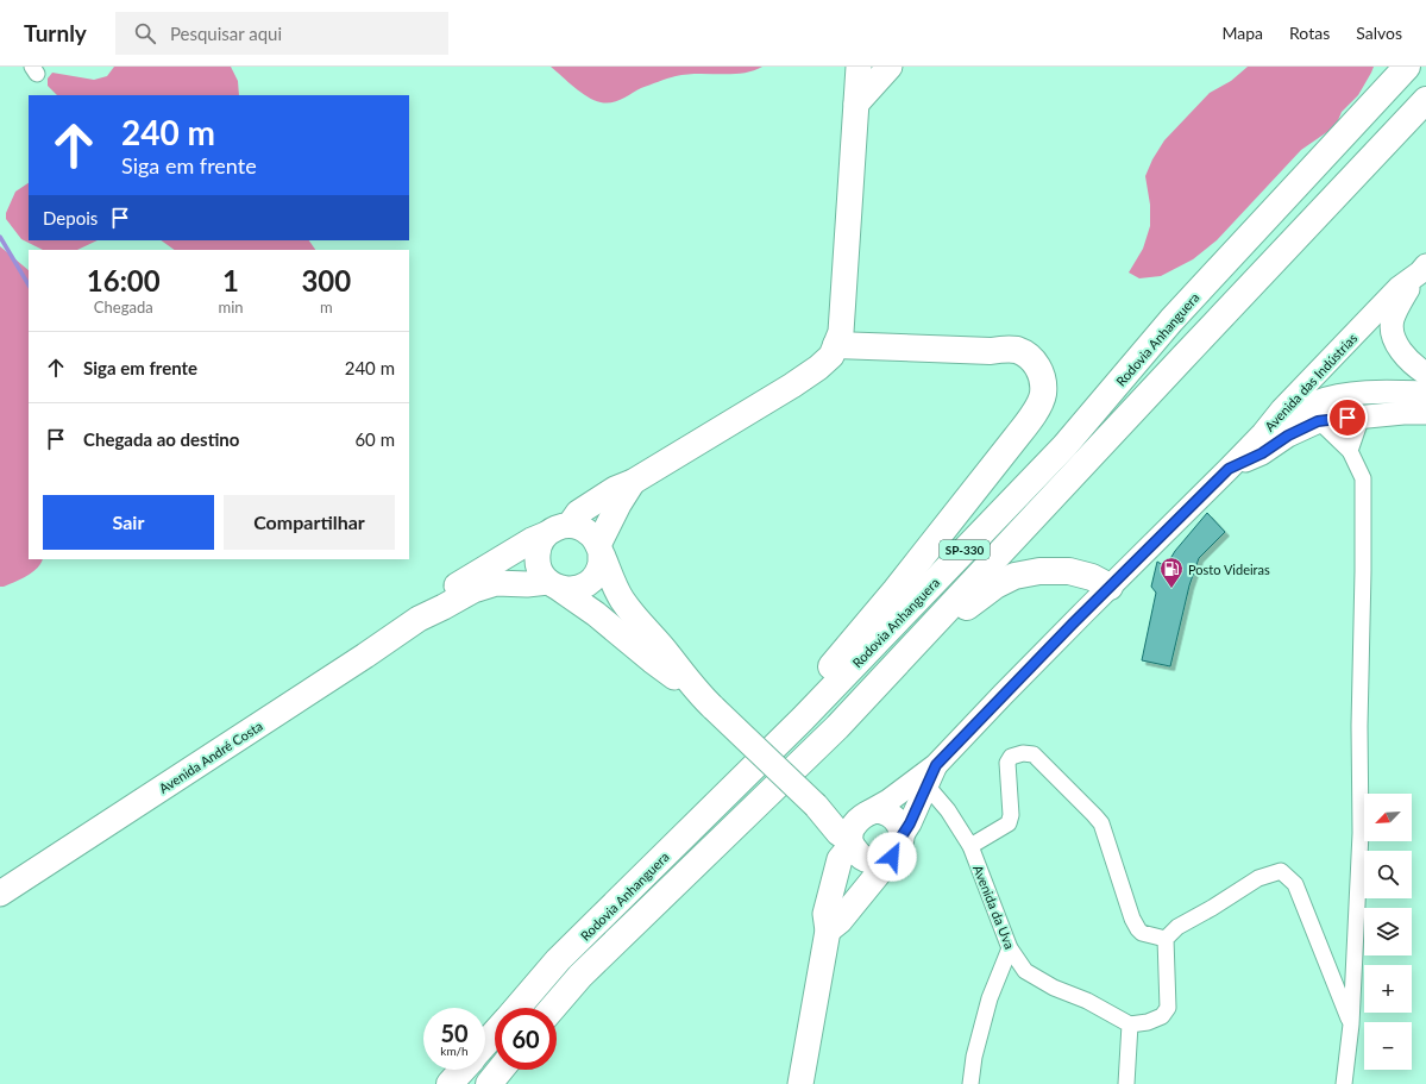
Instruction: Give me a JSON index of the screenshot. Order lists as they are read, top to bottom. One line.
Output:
{"streets":{"highway":["Rodovia Anhanguera","SP-330"],"main road":["Avenida das Indústrias","Avenida André Costa"],"street":["Avenida da Uva"]},"crossings":[["Avenida das Indústrias","Avenida da Uva"]],"places":{"fuel station":["Posto Videiras"]},"north":"bottom left","page":{"header":"Turnly","search":"Pesquisar aqui","nav":["Mapa","Rotas","Salvos"],"turn":["240 m","Siga em frente"],"then":"Depois","eta":["16:00","Chegada","1","min","300","m"],"list":[{"name":"Siga em frente","value":"240 m"},{"name":"Chegada ao destino","value":"60 m"}],"buttons":["Sair","Compartilhar"],"map_buttons":["+","−"],"speed":"50 km/h","limit":"60"}}
